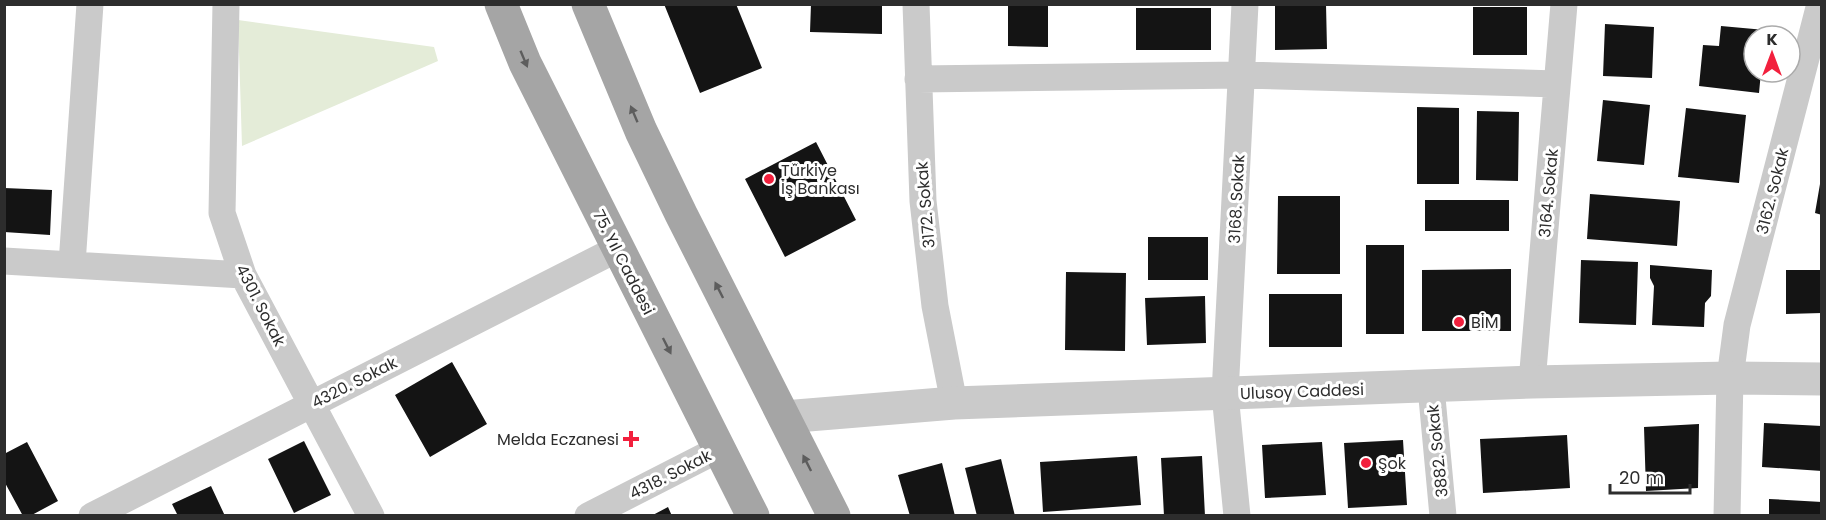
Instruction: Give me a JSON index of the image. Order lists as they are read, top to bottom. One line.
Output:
{"streets":{"main road":["75. Yıl Caddesi"],"street":["3162. Sokak","3164. Sokak","3168. Sokak","3172. Sokak","4301. Sokak","4320. Sokak","Ulusoy Caddesi","3882. Sokak","4318. Sokak"]},"crossings":[["3162. Sokak","Ulusoy Caddesi"],["3164. Sokak","Ulusoy Caddesi"],["3168. Sokak","Ulusoy Caddesi"],["3172. Sokak","Ulusoy Caddesi"],["75. Yıl Caddesi","4320. Sokak"],["75. Yıl Caddesi","4318. Sokak"],["4301. Sokak","4320. Sokak"],["Ulusoy Caddesi","3882. Sokak"]],"places":{"other":["Türkiye İş Bankası","BİM","Şok"],"health":["Melda Eczanesi"]},"scale_bar":"20 m","north":"top"}
